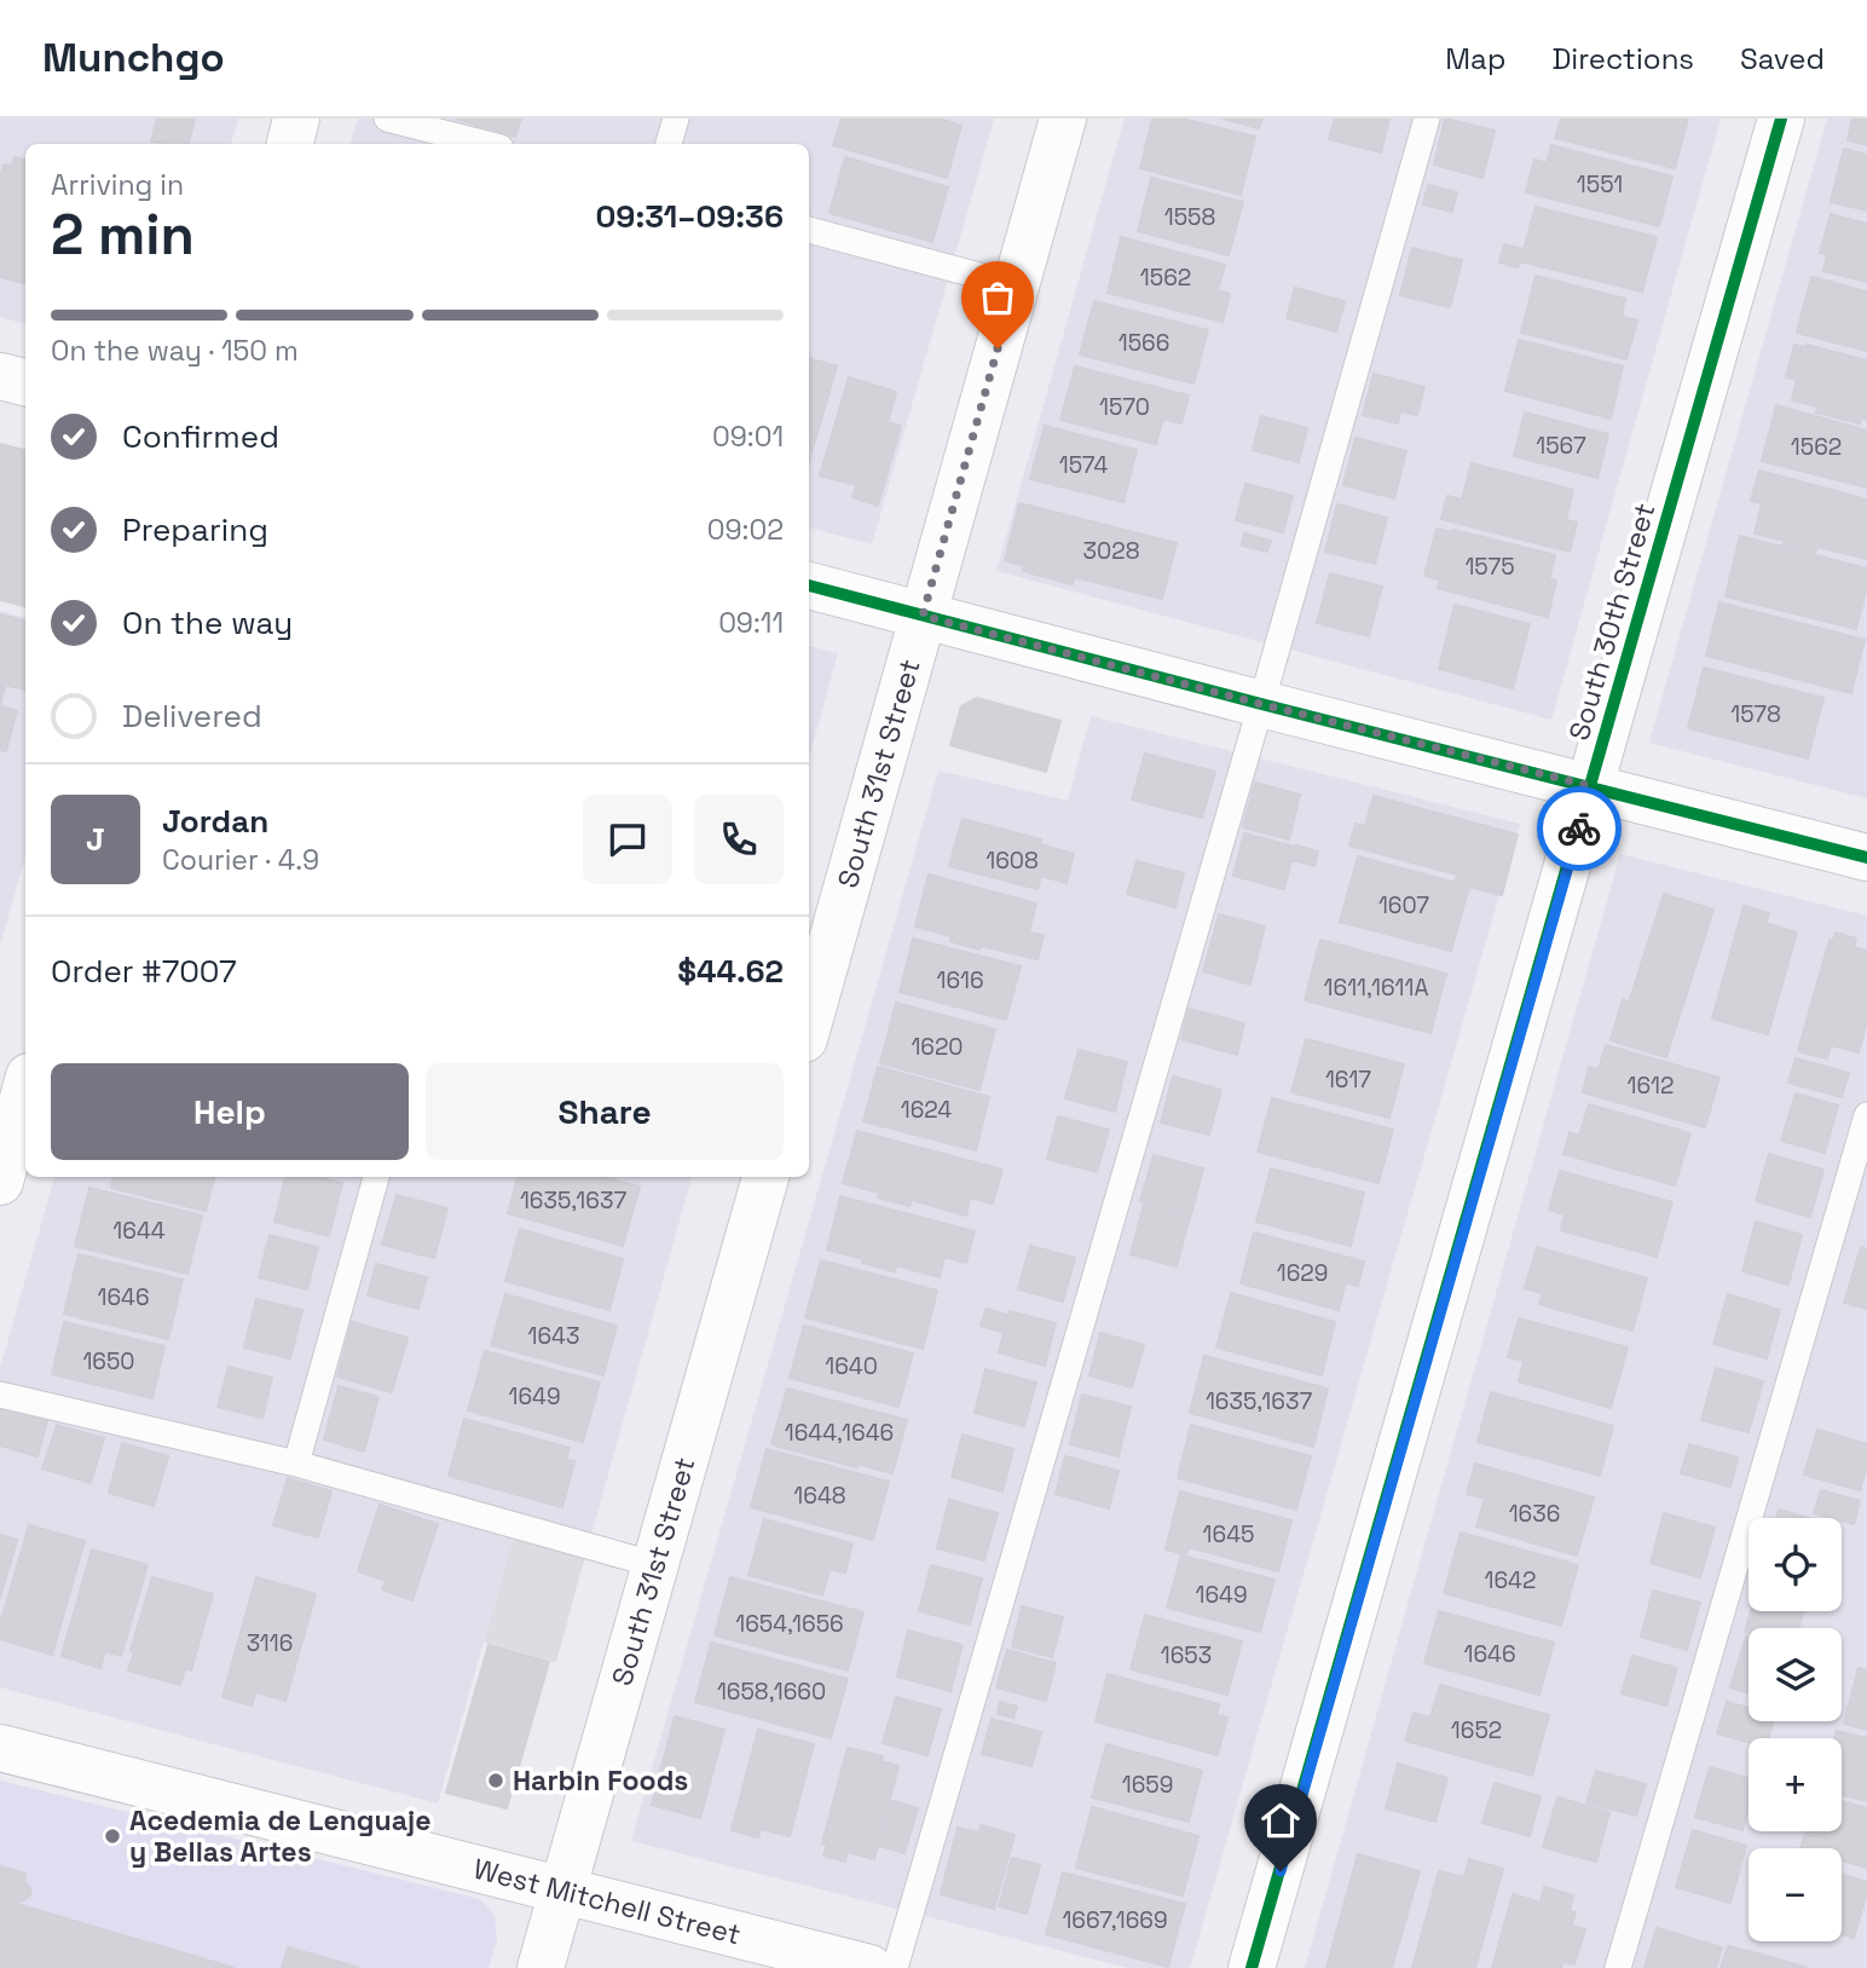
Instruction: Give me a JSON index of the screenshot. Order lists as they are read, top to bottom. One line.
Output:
{"streets":{"street":["South 30th Street","South 31st Street","West Mitchell Street"]},"crossings":[["South 31st Street","West Mitchell Street"]],"places":["Harbin Foods","Acedemia de Lenguaje y Bellas Artes"],"house_numbers":["1551","1558","1562","1566","1570","1567","1562","1574","3028","1575","1578","1608","1607","1616","1611,1611A","1620","1617","1612","1624","1635,1637","1644","1629","1646","1643","1650","1640","1649","1635,1637","1644,1646","1648","1636","1645","1642","1649","1654,1656","3116","1646","1653","1658,1660","1652","1659","1667,1669"],"page":{"header":"Munchgo","nav":["Map","Directions","Saved"],"heading":["2 min","Arriving in","09:31–09:36"],"panel":["Jordan","Courier · 4.9","Order #7007","$44.62"],"bar":"On the way · 150 m","list":[["Confirmed","09:01"],["Preparing","09:02"],["On the way","09:11"],"Delivered"],"round":"J","buttons":["Help","Share"],"map_buttons":["+","−"]}}
